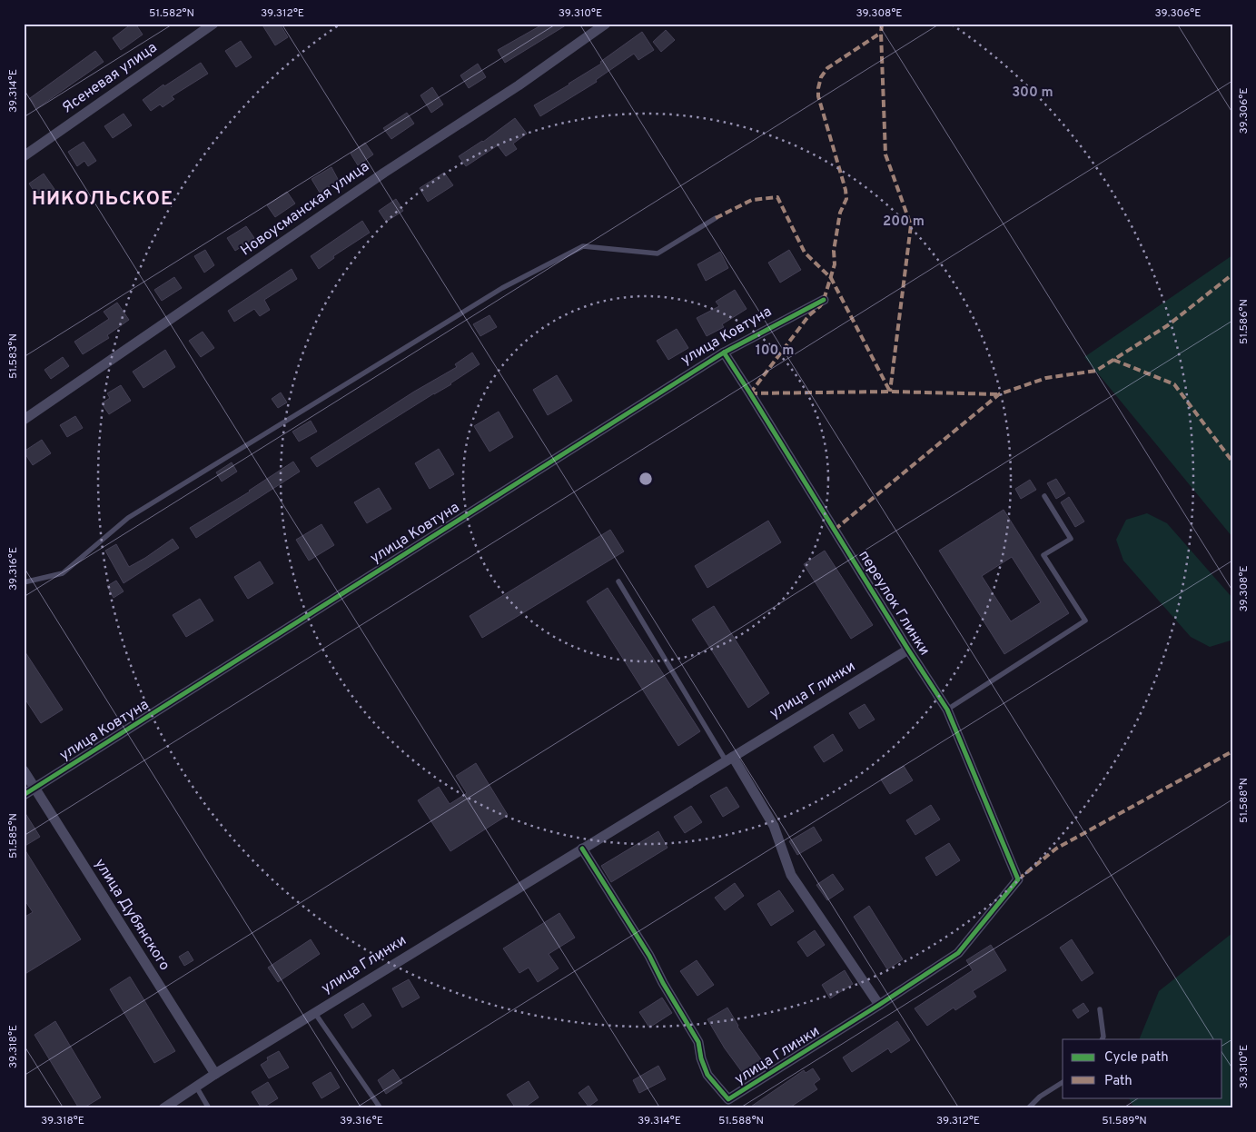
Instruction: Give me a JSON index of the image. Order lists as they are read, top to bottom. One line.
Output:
{"streets":{"street":["Ясеневая улица","Новоусманская улица","улица Ковтуна","переулок Глинки","улица Глинки","улица Дубянского"]},"crossings":[["улица Ковтуна","переулок Глинки"],["улица Ковтуна","улица Дубянского"],["переулок Глинки","улица Глинки"],["улица Глинки","улица Дубянского"]],"districts":["НИКОЛЬСКОЕ"],"legend":["Cycle path","Path"],"coordinates":["51.582°N","39.312°E","39.310°E","39.308°E","39.306°E","39.314°E","51.586°N","51.583°N","39.316°E","51.588°N","51.585°N","39.318°E","51.589°N"],"rings":["300 m","200 m","100 m"]}
